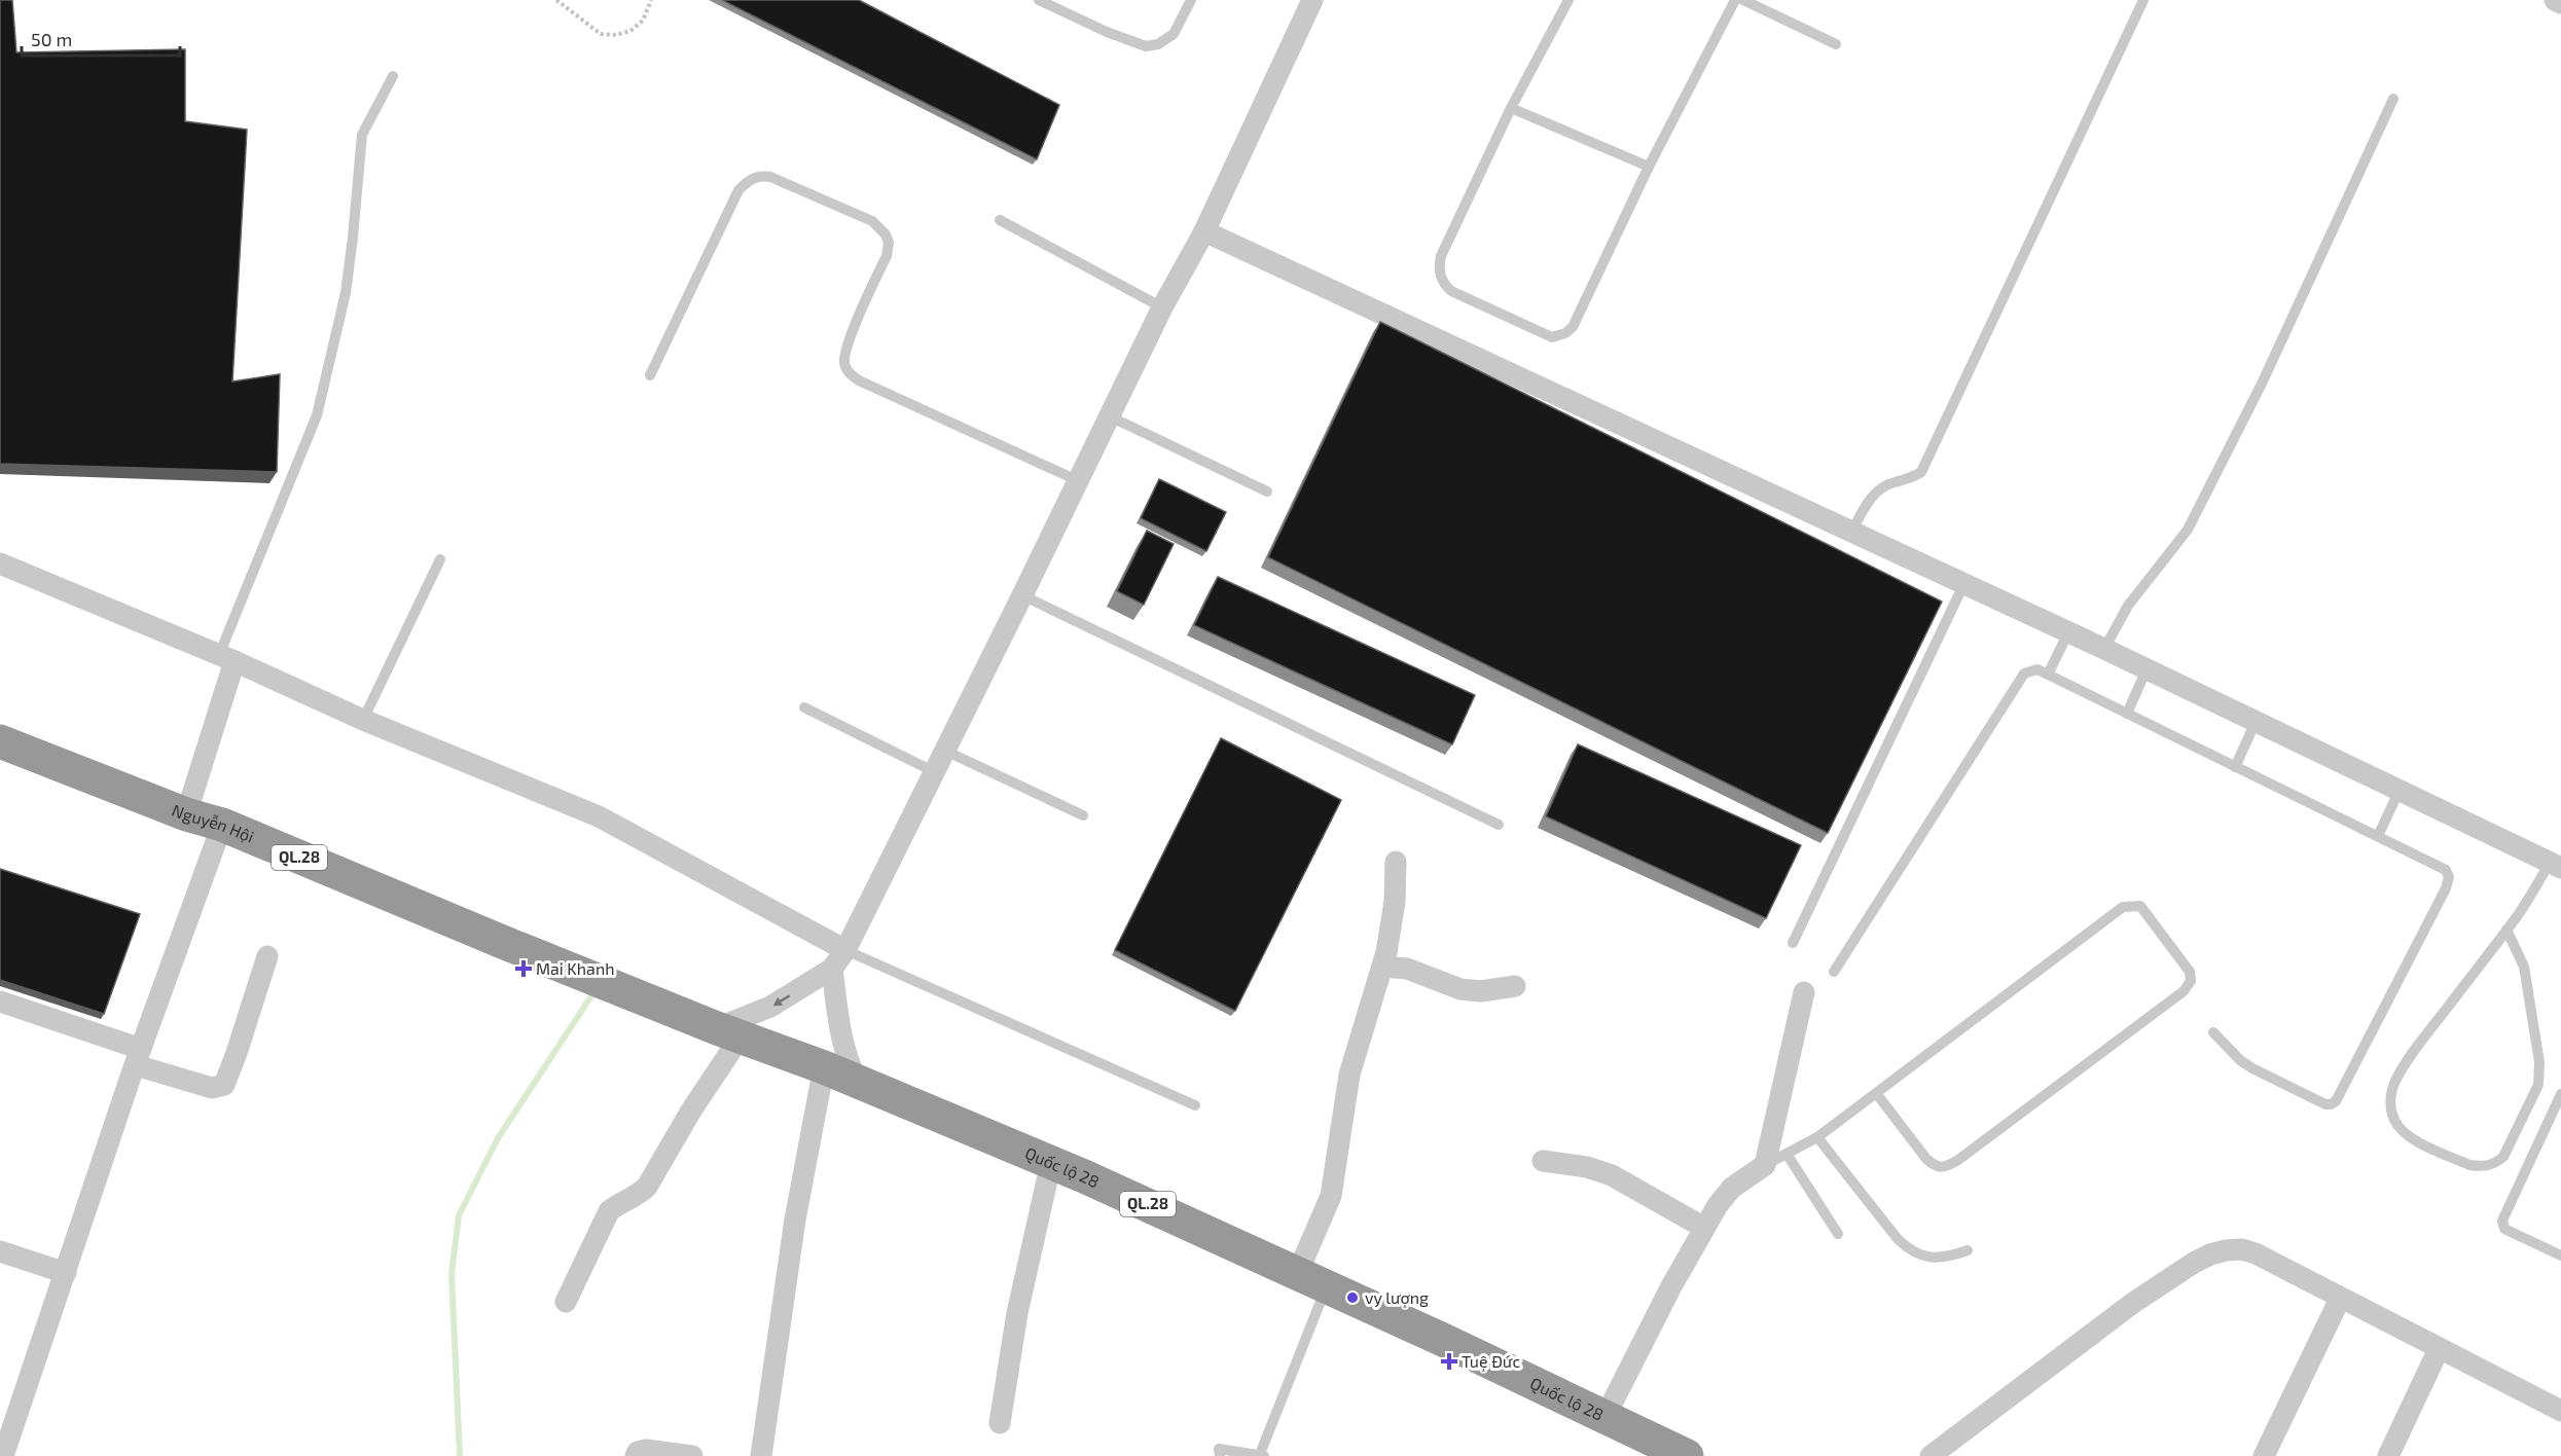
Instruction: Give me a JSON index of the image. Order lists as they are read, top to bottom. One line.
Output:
{"streets":{"highway":["Nguyễn Hội","QL.28","Quốc lộ 28"]},"crossings":[["Nguyễn Hội","Quốc lộ 28"]],"places":{"health":["Mai Khanh","Tuệ Đức"],"other":["vy lượng"]},"scale_bar":"50 m"}
